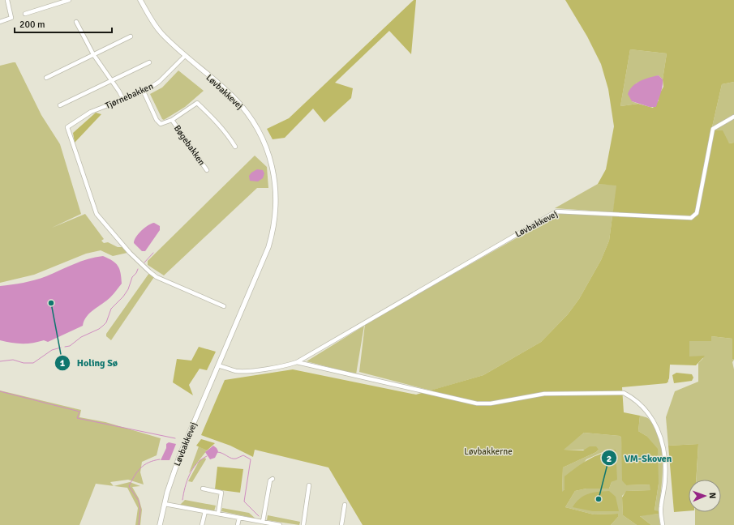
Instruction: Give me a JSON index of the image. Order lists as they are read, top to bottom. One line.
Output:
{"streets":{"street":["Løvbakkevej","Tjørnebakken","Bøgebakken"]},"crossings":[["Løvbakkevej","Tjørnebakken"],["Tjørnebakken","Bøgebakken"]],"parks":["Løvbakkerne"],"places":["Holing Sø","VM-Skoven"],"scale_bar":"200 m","north":"right"}
